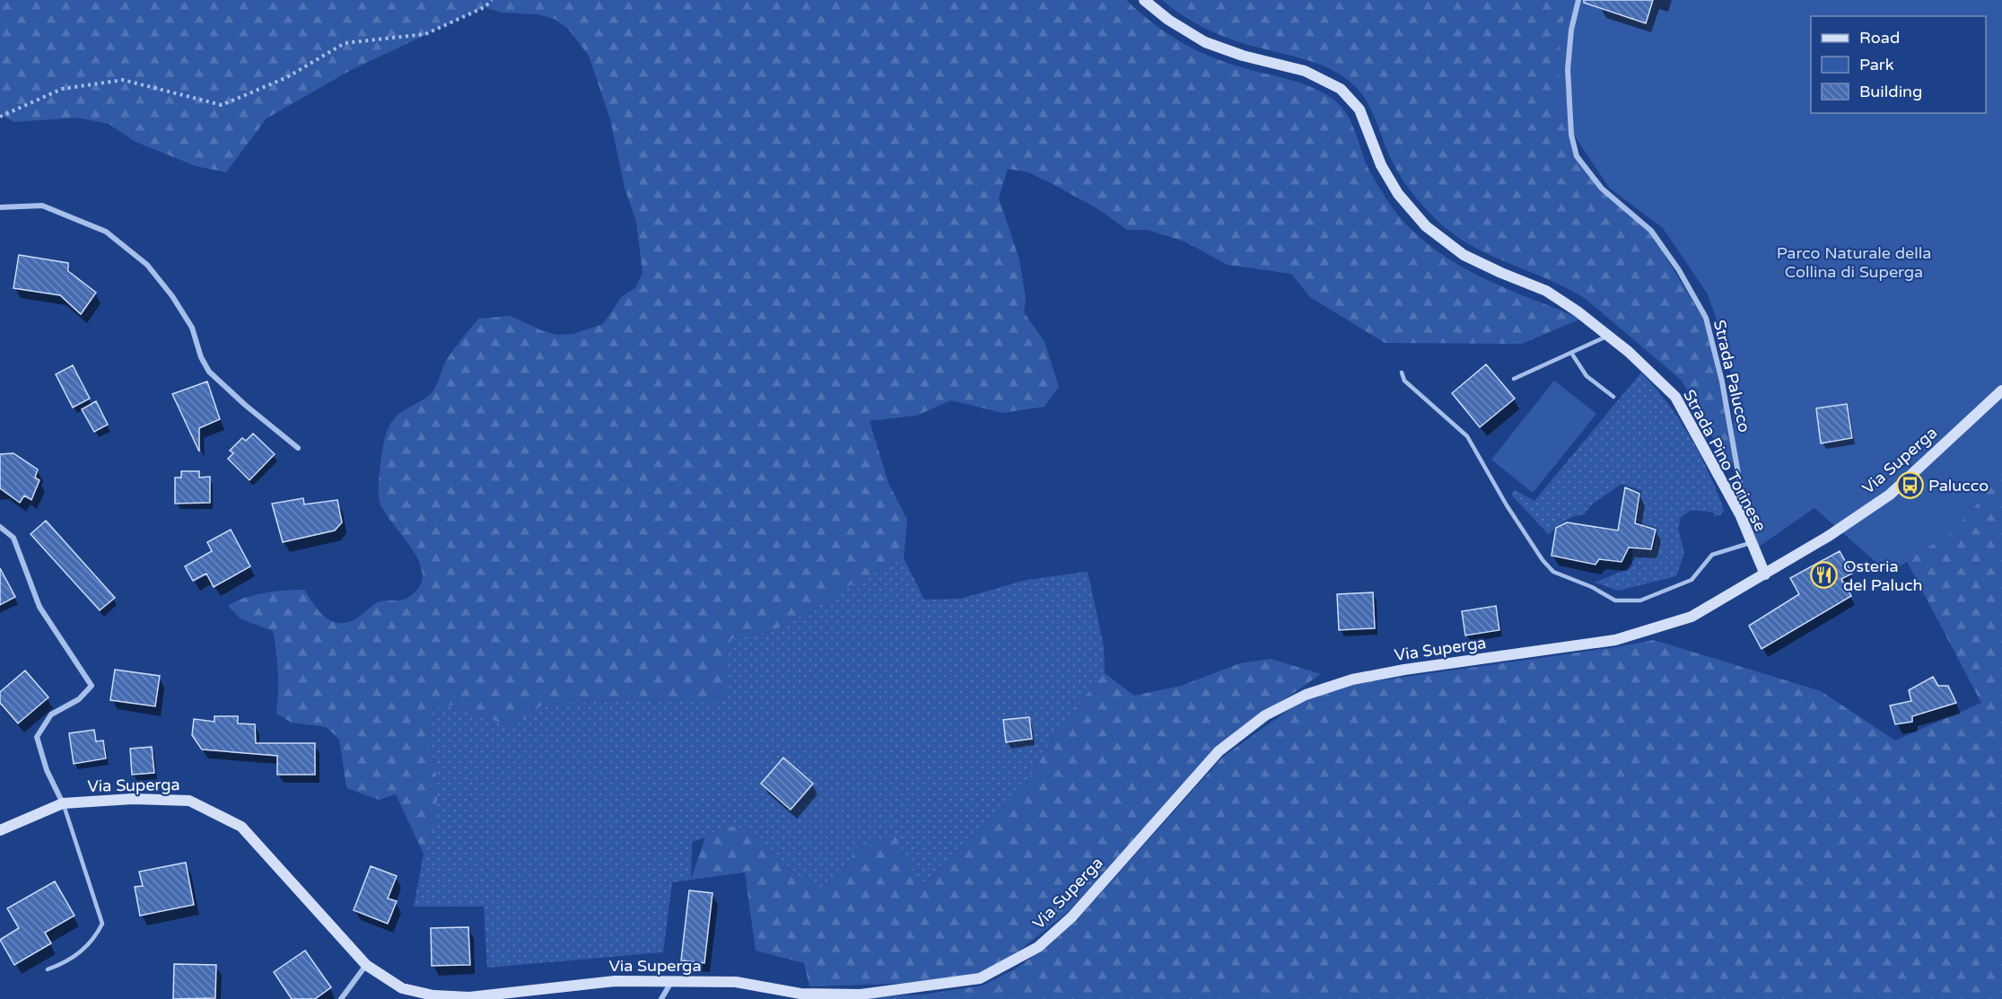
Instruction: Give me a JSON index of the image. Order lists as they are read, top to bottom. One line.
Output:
{"streets":{"street":["Strada Palucco","Strada Pino Torinese","Via Superga"]},"crossings":[["Strada Palucco","Strada Pino Torinese"],["Strada Pino Torinese","Via Superga"]],"parks":["Parco Naturale della Collina di Superga"],"places":{"bus stop":["Palucco"],"restaurant":["Osteria del Paluch"]},"legend":["Road","Park","Building"]}
